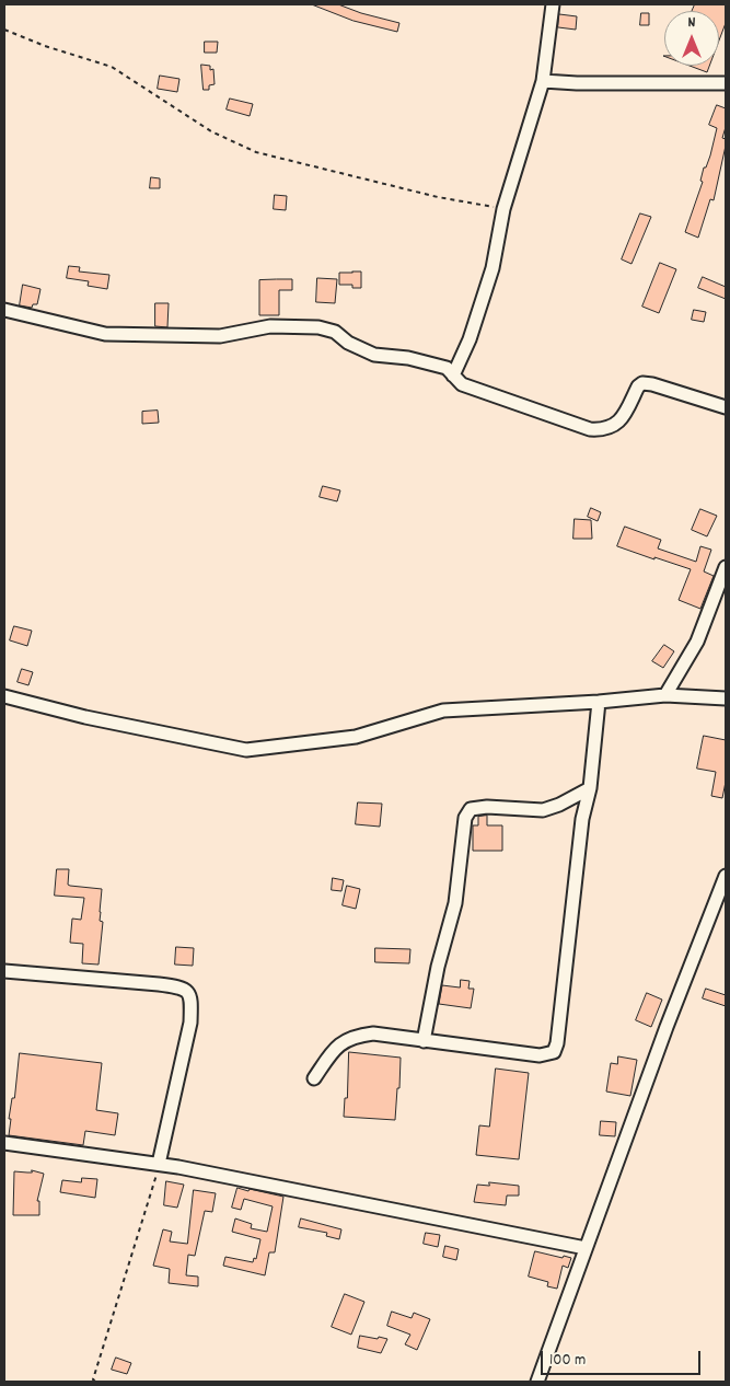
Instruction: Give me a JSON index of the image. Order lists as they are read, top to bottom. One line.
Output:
{"scale_bar":"100 m","north":"top"}
